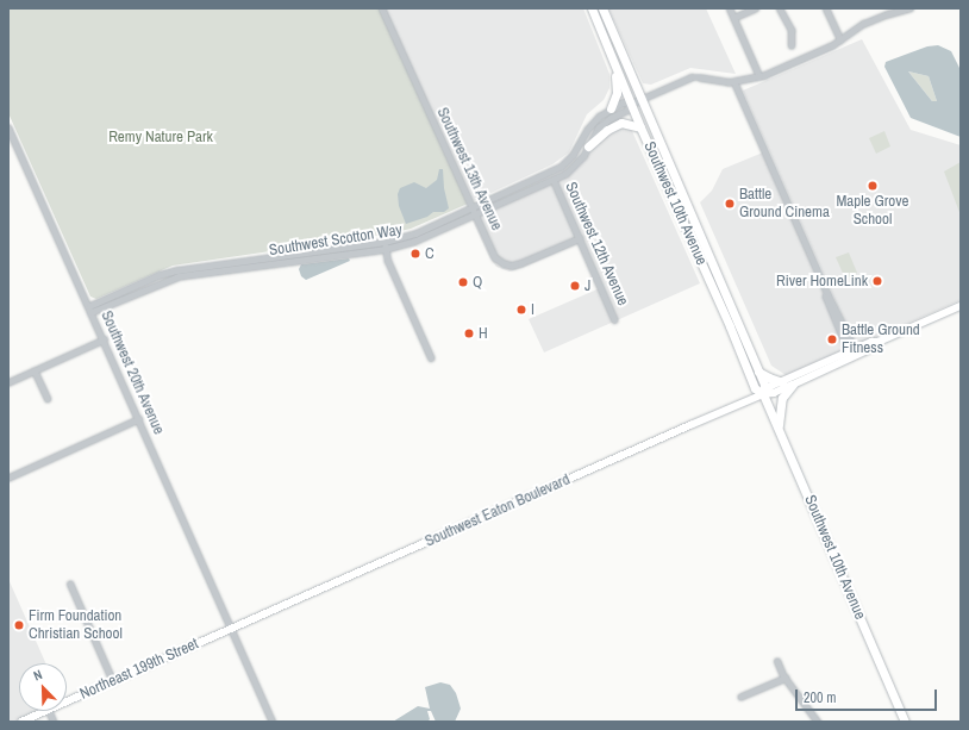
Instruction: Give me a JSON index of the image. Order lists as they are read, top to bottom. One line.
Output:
{"streets":{"highway":["Southwest 10th Avenue"],"main road":["Southwest Eaton Boulevard","Northeast 199th Street"],"street":["Southwest 13th Avenue","Southwest Scotton Way","Southwest 12th Avenue","Southwest 20th Avenue"]},"crossings":[["Southwest 13th Avenue","Southwest Scotton Way"],["Southwest 13th Avenue","Southwest 12th Avenue"],["Southwest 10th Avenue","Southwest Scotton Way"],["Southwest 10th Avenue","Southwest Eaton Boulevard"],["Southwest Scotton Way","Southwest 12th Avenue"],["Southwest Scotton Way","Southwest 20th Avenue"],["Southwest 20th Avenue","Southwest Eaton Boulevard"],["Southwest 20th Avenue","Northeast 199th Street"],["Southwest Eaton Boulevard","Northeast 199th Street"]],"parks":["Remy Nature Park"],"places":["Maple Grove School","Battle Ground Cinema","C","River HomeLink","Q","J","I","H","Battle Ground Fitness","Firm Foundation Christian School"],"scale_bar":"200 m","north":"top left"}
